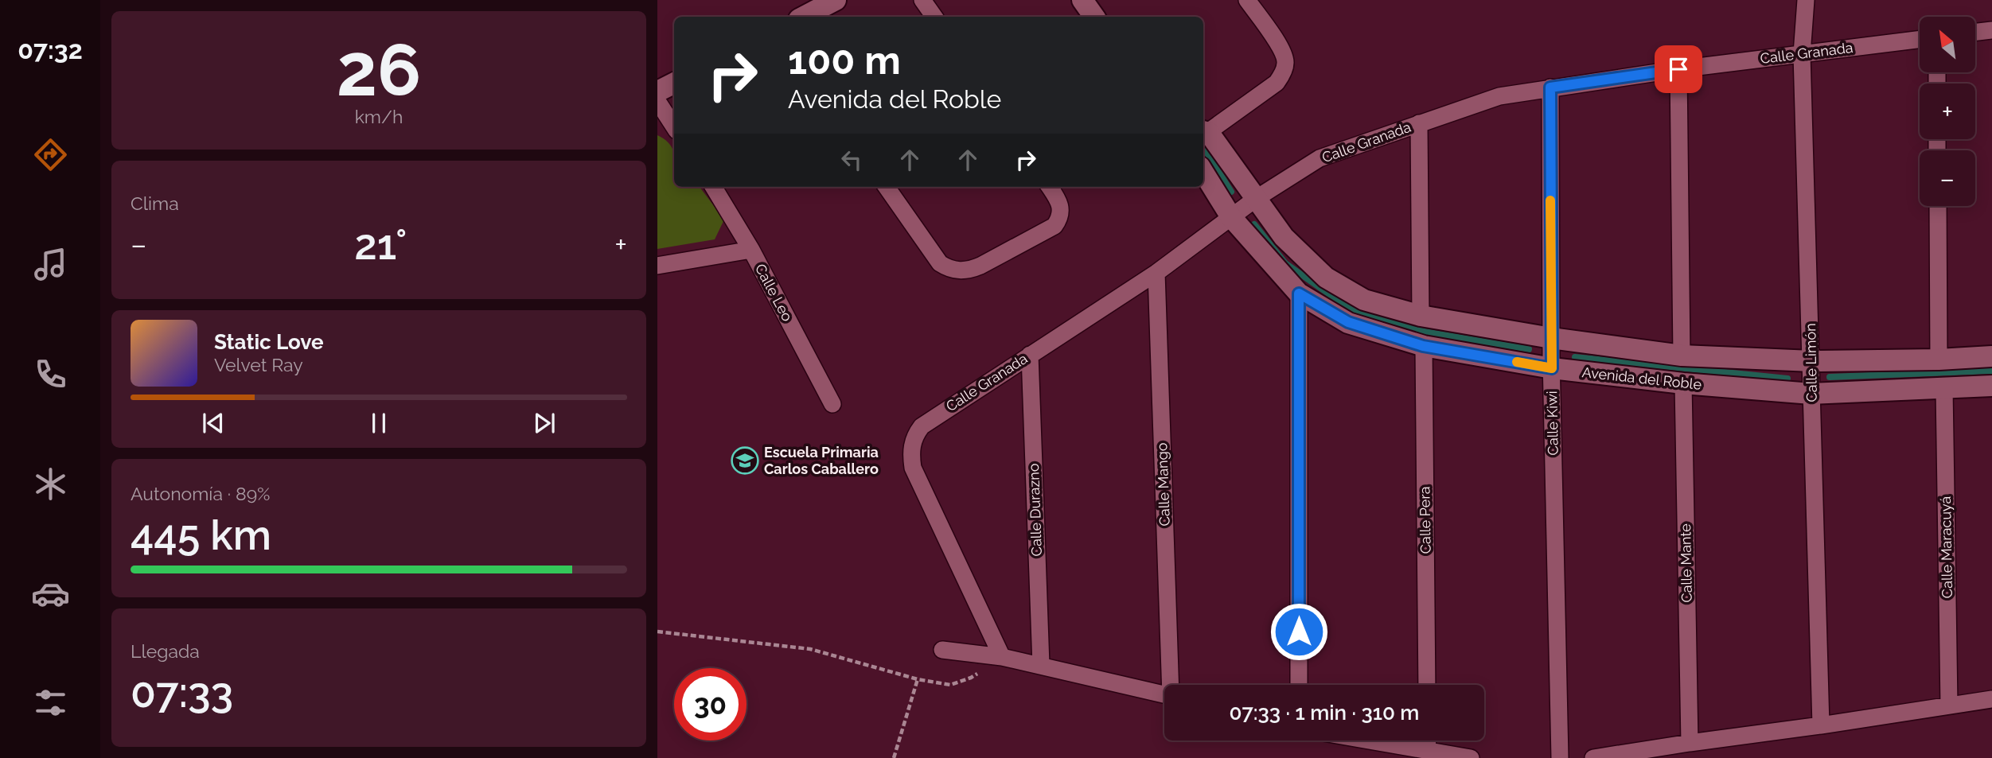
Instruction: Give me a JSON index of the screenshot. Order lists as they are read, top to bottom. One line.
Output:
{"streets":{"street":["Calle Granada","Calle Leo","Calle Limón","Avenida del Roble","Calle Kiwi","Calle Mango","Calle Durazno","Calle Pera","Calle Maracuyá","Calle Mante"]},"crossings":[["Calle Granada","Calle Limón"],["Calle Granada","Avenida del Roble"],["Calle Granada","Calle Kiwi"],["Calle Granada","Calle Mango"],["Calle Granada","Calle Durazno"],["Calle Limón","Avenida del Roble"],["Avenida del Roble","Calle Kiwi"],["Avenida del Roble","Calle Pera"],["Avenida del Roble","Calle Maracuyá"],["Avenida del Roble","Calle Mante"]],"places":{"school or university":["Escuela Primaria Carlos Caballero"]},"north":"top left","page":{"tabs":"07:32","tile":[["26","km/h"],"Clima",["Autonomía · 89%","445 km"],["Llegada","07:33"]],"map_buttons":["+","−"],"turn":["100 m","Avenida del Roble"],"heat":["−","21°","+"],"song":["Static Love","Velvet Ray"],"limit":"30","trip":"07:33 · 1 min · 310 m"}}
